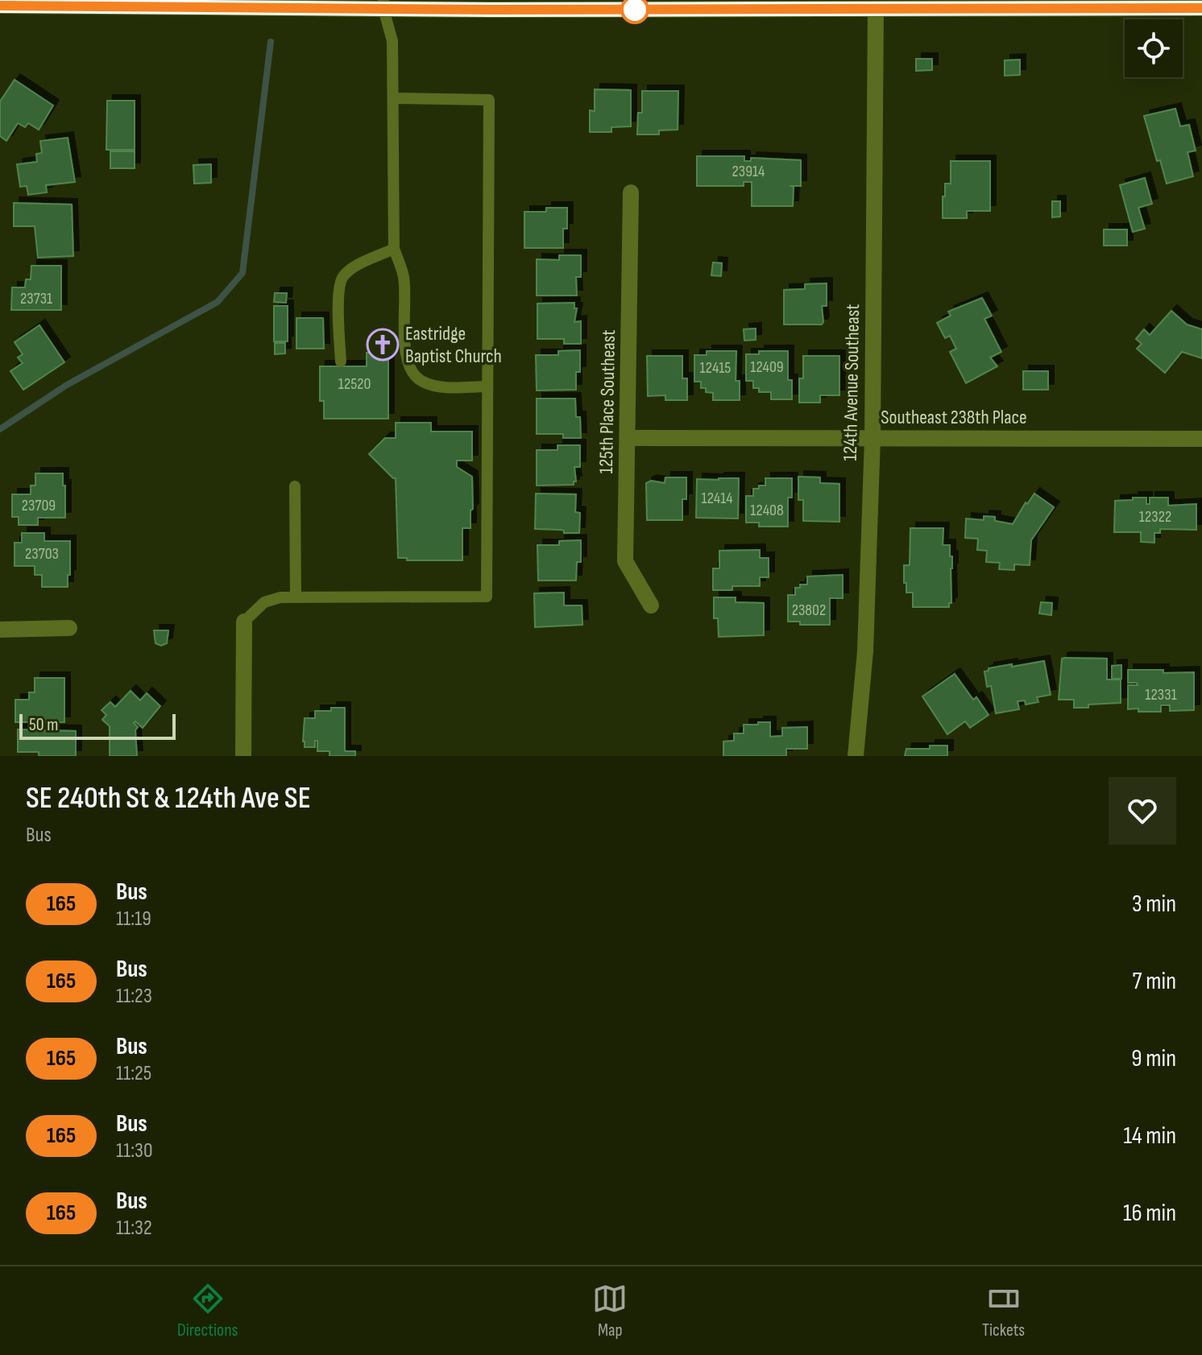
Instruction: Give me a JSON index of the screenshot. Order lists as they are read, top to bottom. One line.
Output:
{"streets":{"street":["124th Avenue Southeast","125th Place Southeast","Southeast 238th Place"]},"crossings":[["124th Avenue Southeast","Southeast 238th Place"],["125th Place Southeast","Southeast 238th Place"]],"places":{"church":["Eastridge Baptist Church"]},"lines":["bus line 165"],"house_numbers":["23914","23731","12409","12415","12520","12414","23709","12408","12322","23703","23802","12331"],"scale_bar":"50 m","page":{"scale":"50 m","heading":["SE 240th St & 124th Ave SE","Bus"],"list":[{"mark":"165","name":"Bus","note":"11:19","value":"3 min"},{"mark":"165","name":"Bus","note":"11:23","value":"7 min"},{"mark":"165","name":"Bus","note":"11:25","value":"9 min"},{"mark":"165","name":"Bus","note":"11:30","value":"14 min"},{"mark":"165","name":"Bus","note":"11:32","value":"16 min"}],"tabs":["Directions","Map","Tickets"]}}
